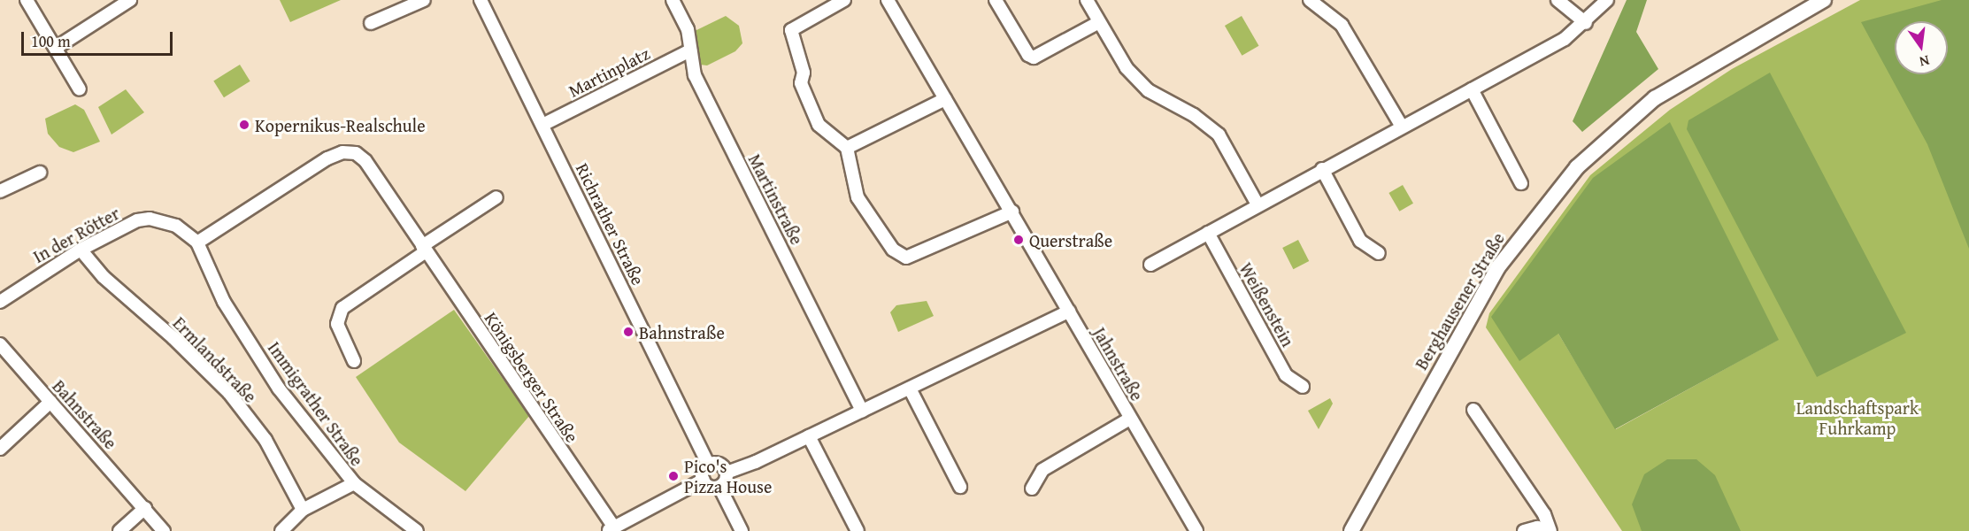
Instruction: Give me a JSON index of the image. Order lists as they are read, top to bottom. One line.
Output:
{"streets":{"main road":["Berghausener Straße"],"street":["Martinplatz","Martinstraße","Richrather Straße","In der Rötter","Weißenstein","Ermlandstraße","Jahnstraße","Königsberger Straße","Immigrather Straße","Bahnstraße"]},"crossings":[["Martinplatz","Martinstraße"],["Martinplatz","Richrather Straße"],["In der Rötter","Ermlandstraße"],["In der Rötter","Immigrather Straße"],["Königsberger Straße","Immigrather Straße"]],"parks":["Landschaftspark Fuhrkamp"],"places":["Kopernikus-Realschule","Querstraße","Bahnstraße","Pico's Pizza House"],"scale_bar":"100 m","north":"bottom"}
